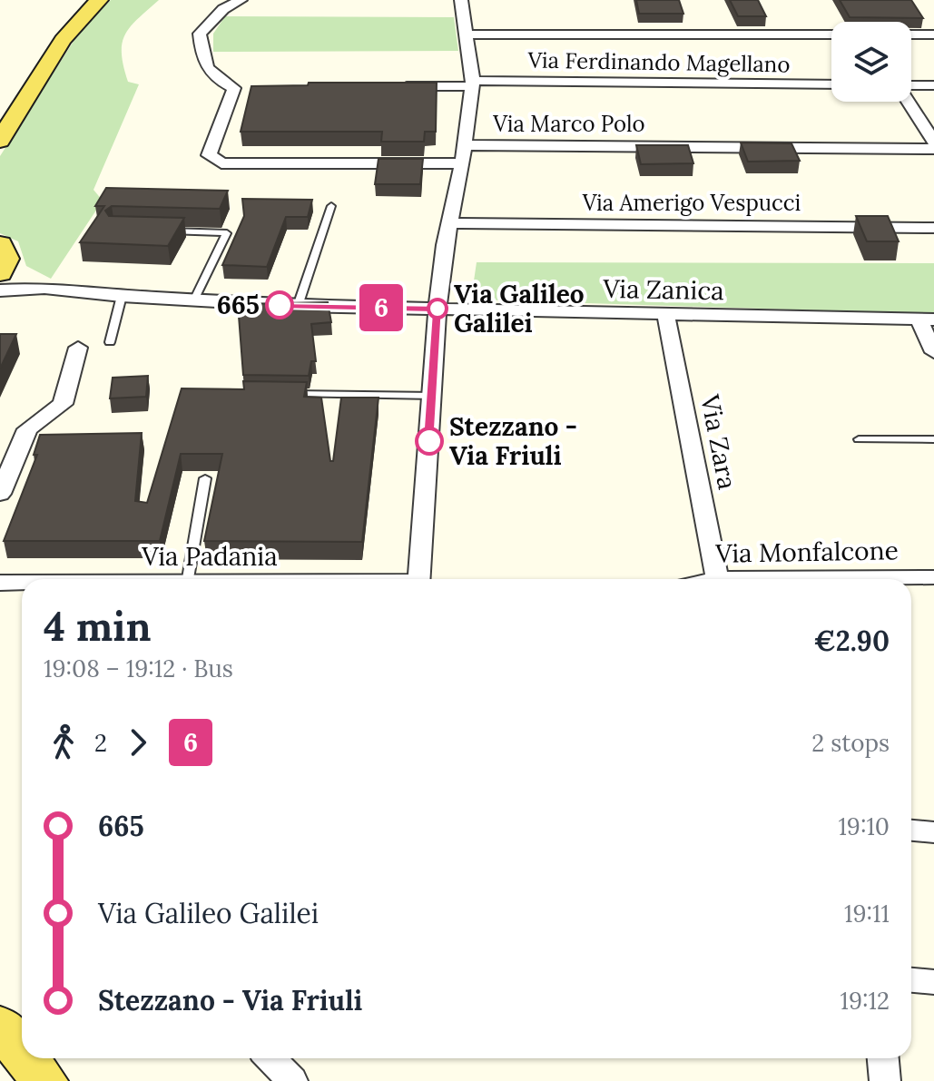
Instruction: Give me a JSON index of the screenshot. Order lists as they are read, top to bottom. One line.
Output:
{"streets":{"street":["Via Ferdinando Magellano","Via Marco Polo","Via Amerigo Vespucci","Via Zanica","Via Zara","Via Monfalcone","Via Padania"]},"crossings":[["Via Zanica","Via Zara"],["Via Zara","Via Monfalcone"]],"places":["665","Via Galileo Galilei","Stezzano - Via Friuli"],"lines":["bus line 6"],"page":{"on_map":"6","heading":["4 min","19:08 – 19:12 · Bus","€2.90"],"legs":["2","6","2 stops"],"list":[{"name":"665","value":"19:10"},{"name":"Via Galileo Galilei","value":"19:11"},{"name":"Stezzano - Via Friuli","value":"19:12"}]}}
